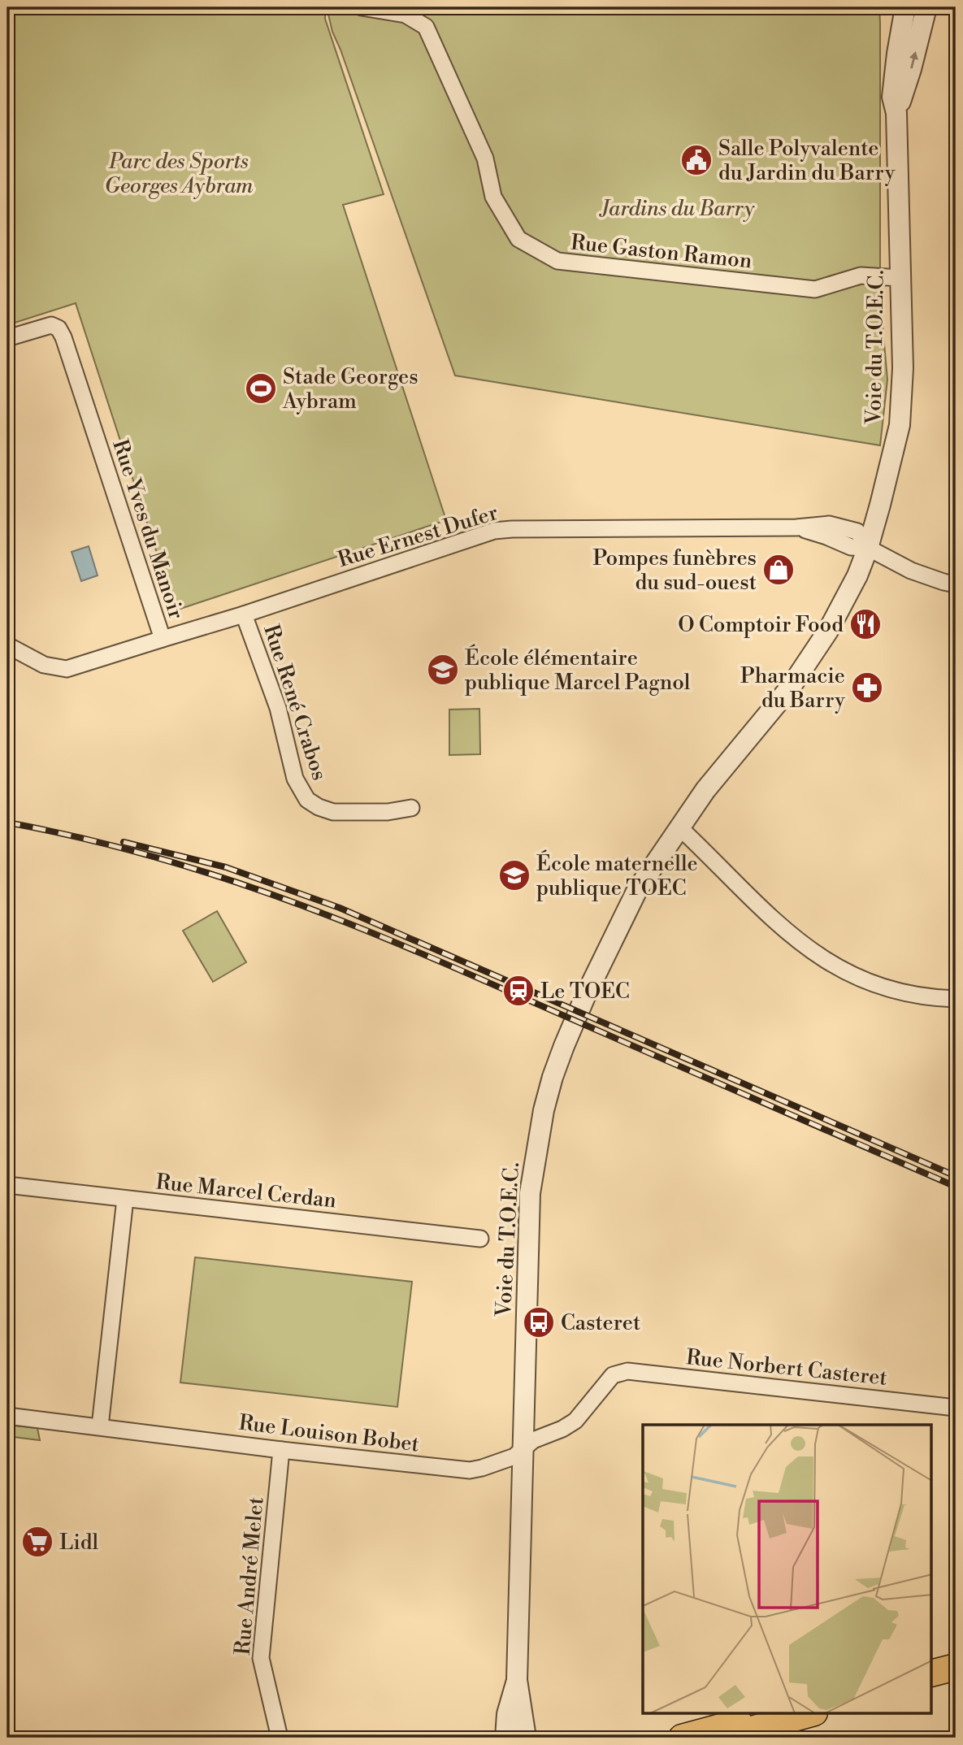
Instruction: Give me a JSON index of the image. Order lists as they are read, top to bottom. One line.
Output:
{"streets":{"street":["Rue Gaston Ramon","Voie du T.O.E.C.","Rue Yves du Manoir","Rue Ernest Dufer","Rue René Crabos","Rue Marcel Cerdan","Rue Norbert Casteret","Rue Louison Bobet","Rue André Melet"]},"crossings":[["Rue Gaston Ramon","Voie du T.O.E.C."],["Voie du T.O.E.C.","Rue Ernest Dufer"],["Voie du T.O.E.C.","Rue Louison Bobet"],["Rue Yves du Manoir","Rue Ernest Dufer"],["Rue Ernest Dufer","Rue René Crabos"],["Rue Norbert Casteret","Rue Louison Bobet"],["Rue Louison Bobet","Rue André Melet"]],"parks":["Parc des Sports Georges Aybram","Jardins du Barry"],"places":{"public building":["Salle Polyvalente du Jardin du Barry"],"sports":["Stade Georges Aybram"],"shop":["Pompes funèbres du sud-ouest"],"restaurant":["O Comptoir Food"],"school or university":["École élémentaire publique Marcel Pagnol","École maternelle publique TOEC"],"pharmacy":["Pharmacie du Barry"],"station":["Le TOEC"],"bus stop":["Casteret"],"supermarket":["Lidl"]}}
